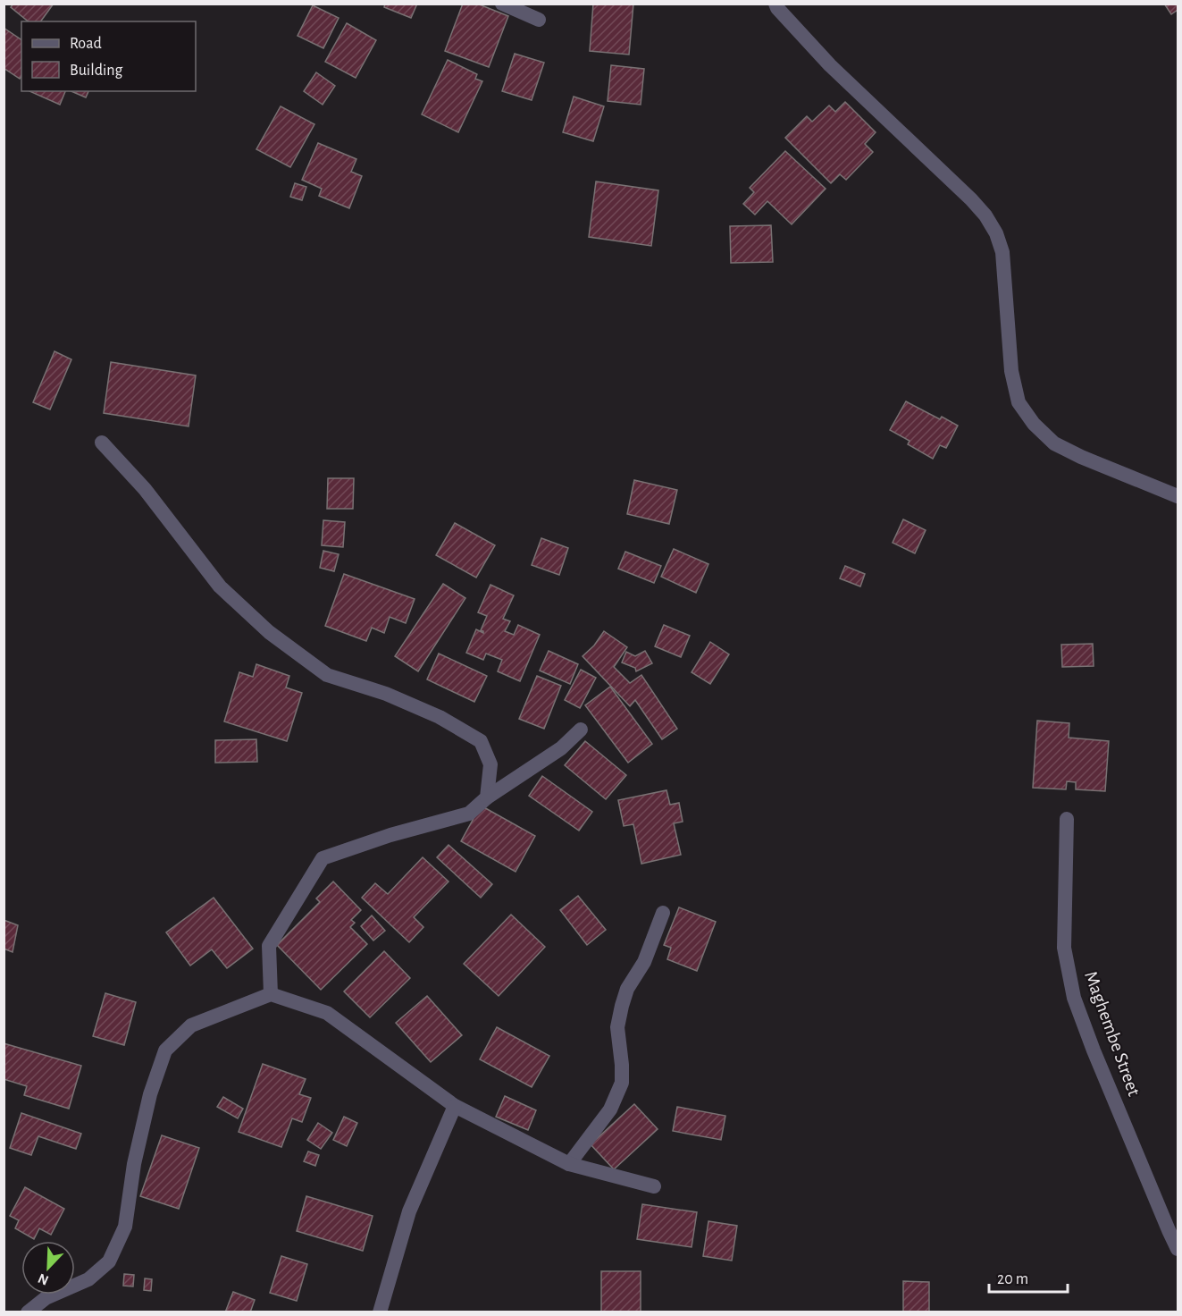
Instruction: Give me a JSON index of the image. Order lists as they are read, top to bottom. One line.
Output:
{"streets":{"street":["Maghembe Street"]},"legend":["Road","Building"],"scale_bar":"20 m","north":"bottom left"}
